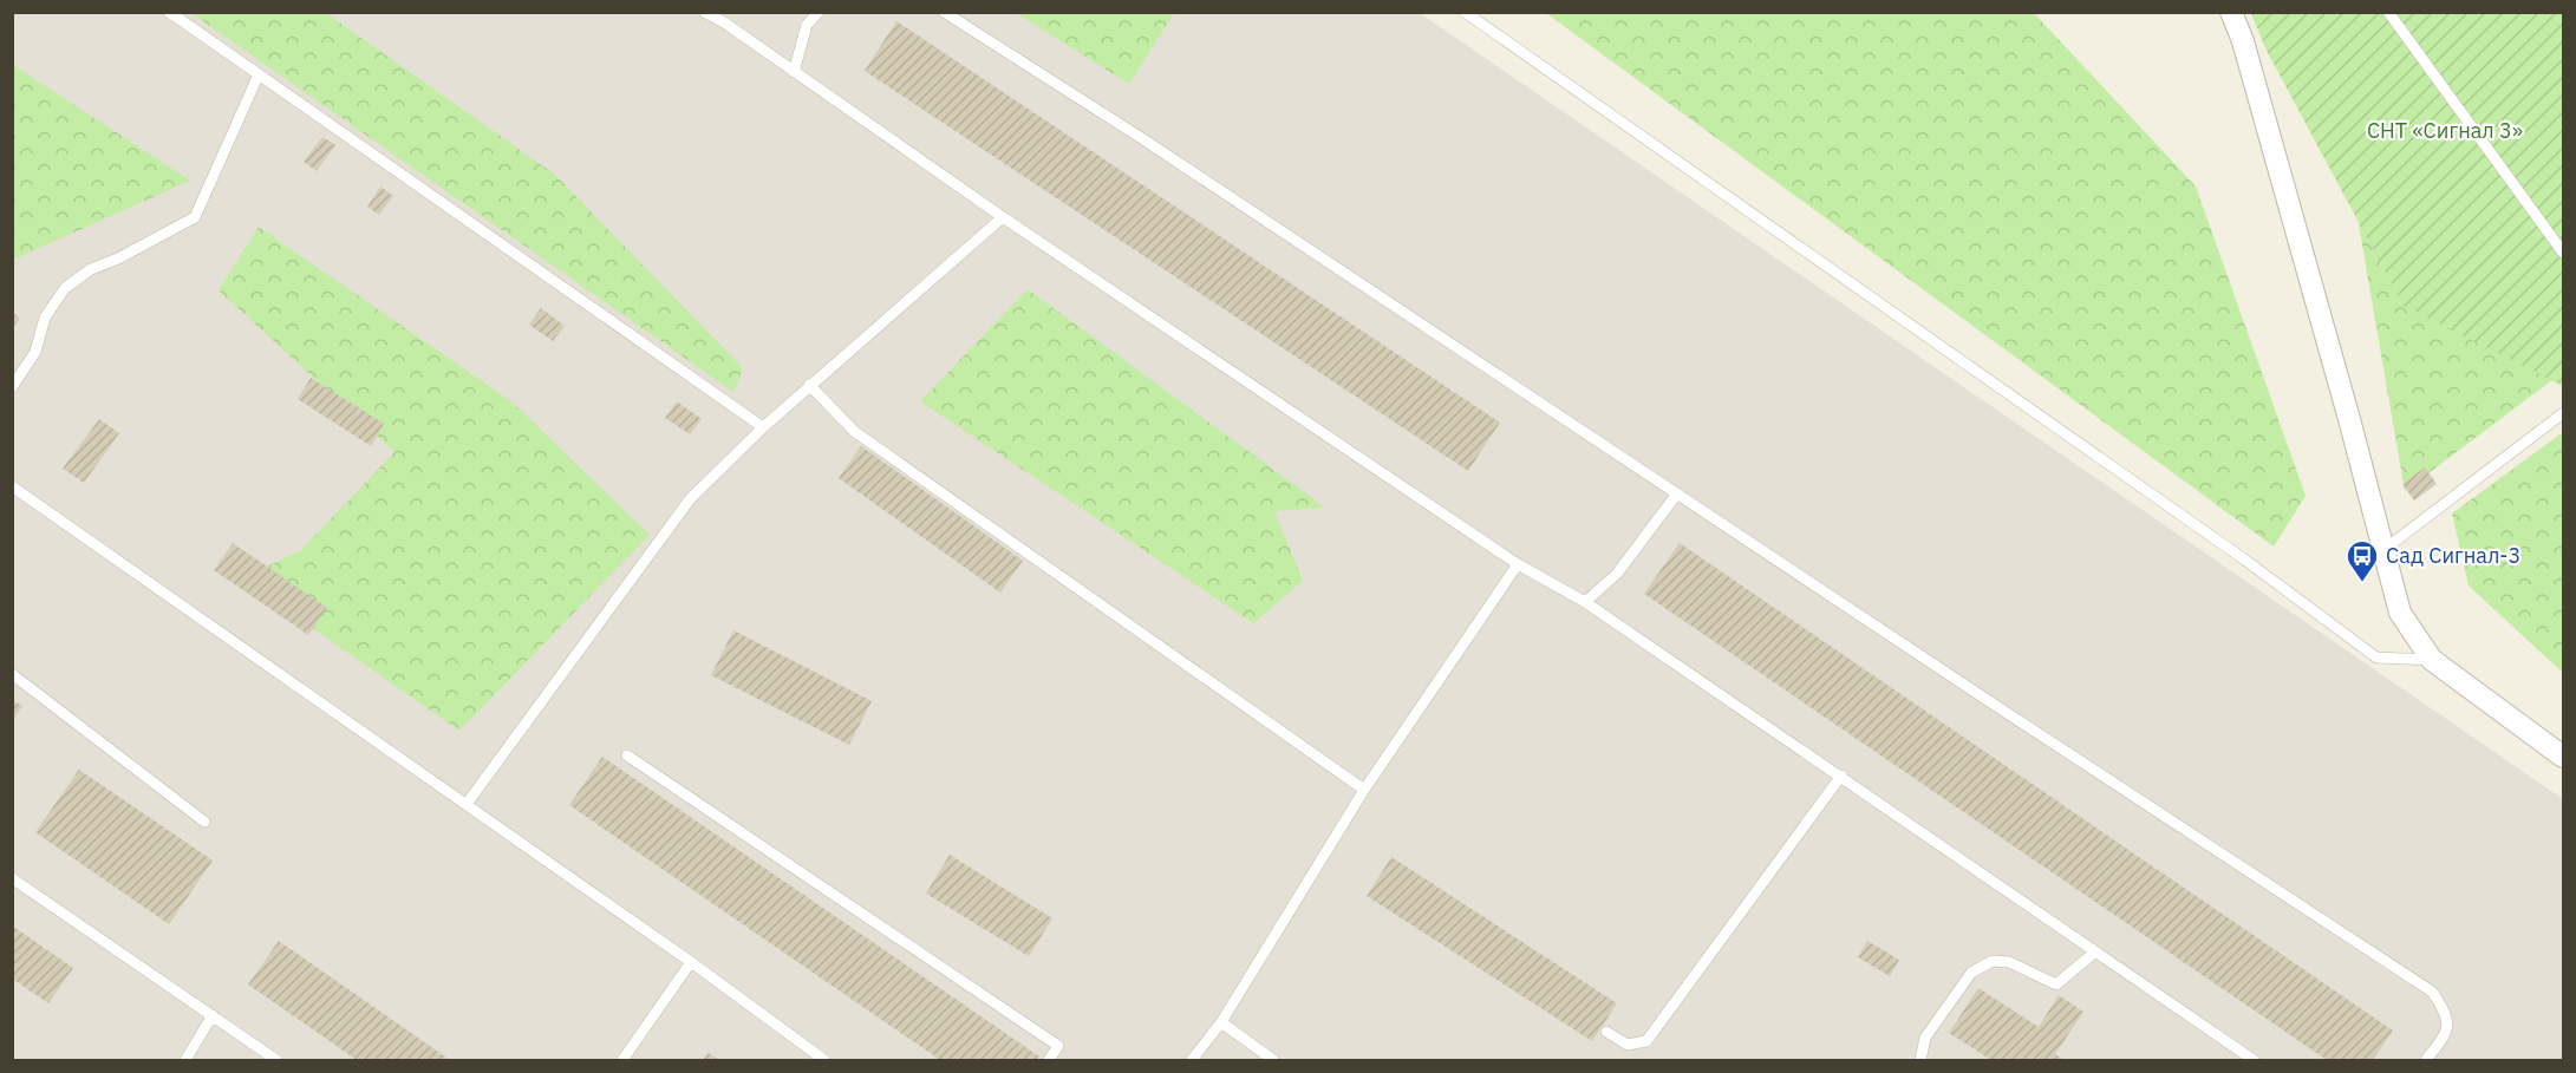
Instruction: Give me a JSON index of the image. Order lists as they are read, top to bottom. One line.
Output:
{"parks":["СНТ «Сигнал 3»"],"places":{"bus stop":["Сад Сигнал-3"]}}
